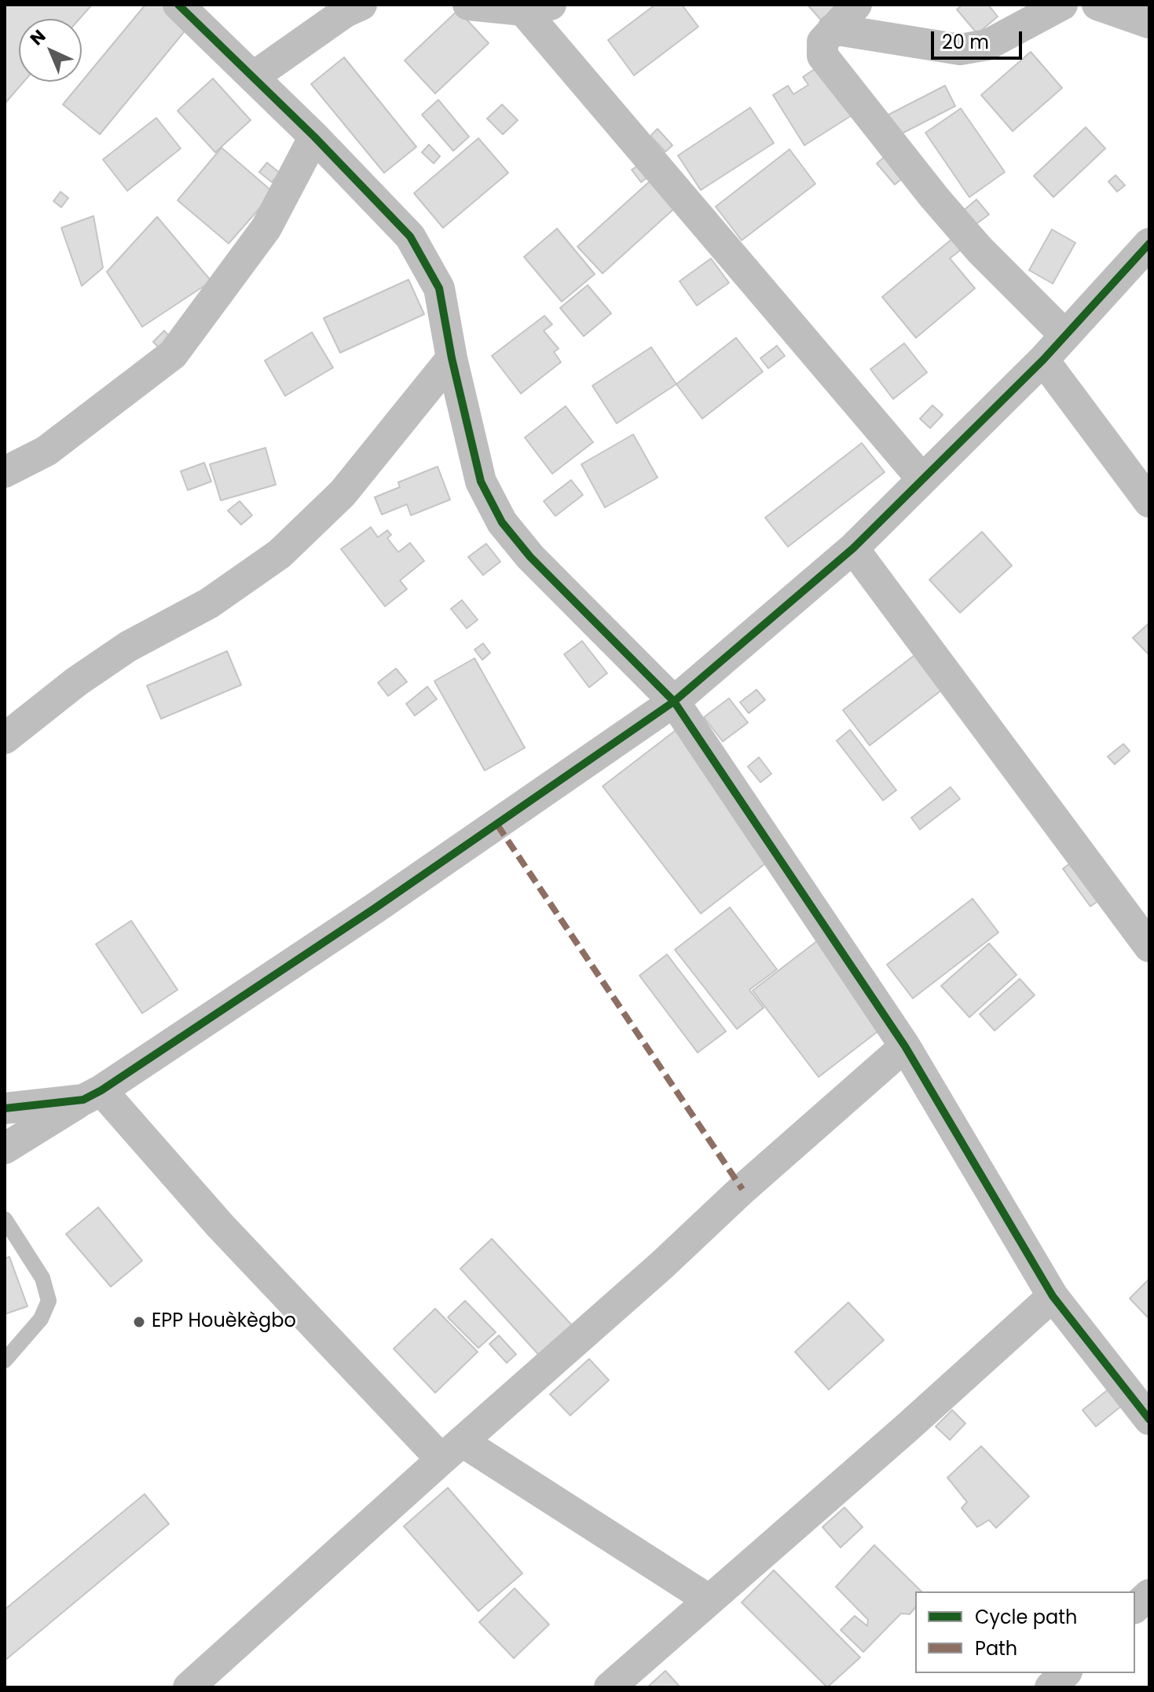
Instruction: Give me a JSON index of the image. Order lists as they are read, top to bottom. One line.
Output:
{"places":["EPP Houèkègbo"],"legend":["Cycle path","Path"],"scale_bar":"20 m","north":"top left"}
